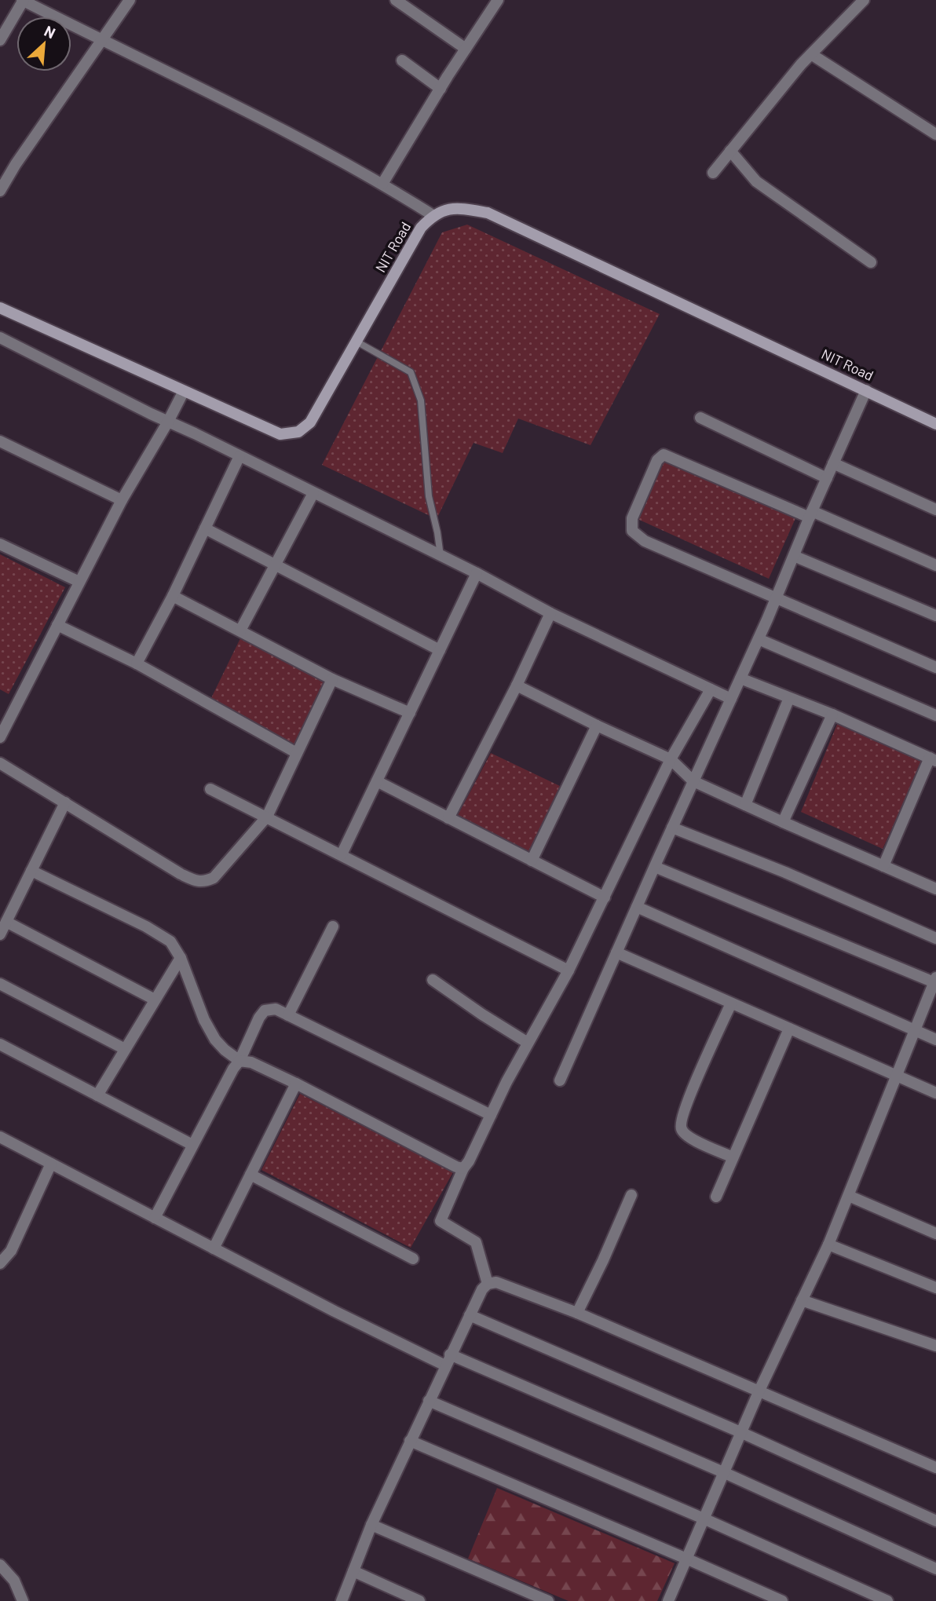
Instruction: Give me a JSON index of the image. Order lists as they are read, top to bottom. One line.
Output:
{"streets":{"main road":["NIT Road"]},"north":"top right"}
